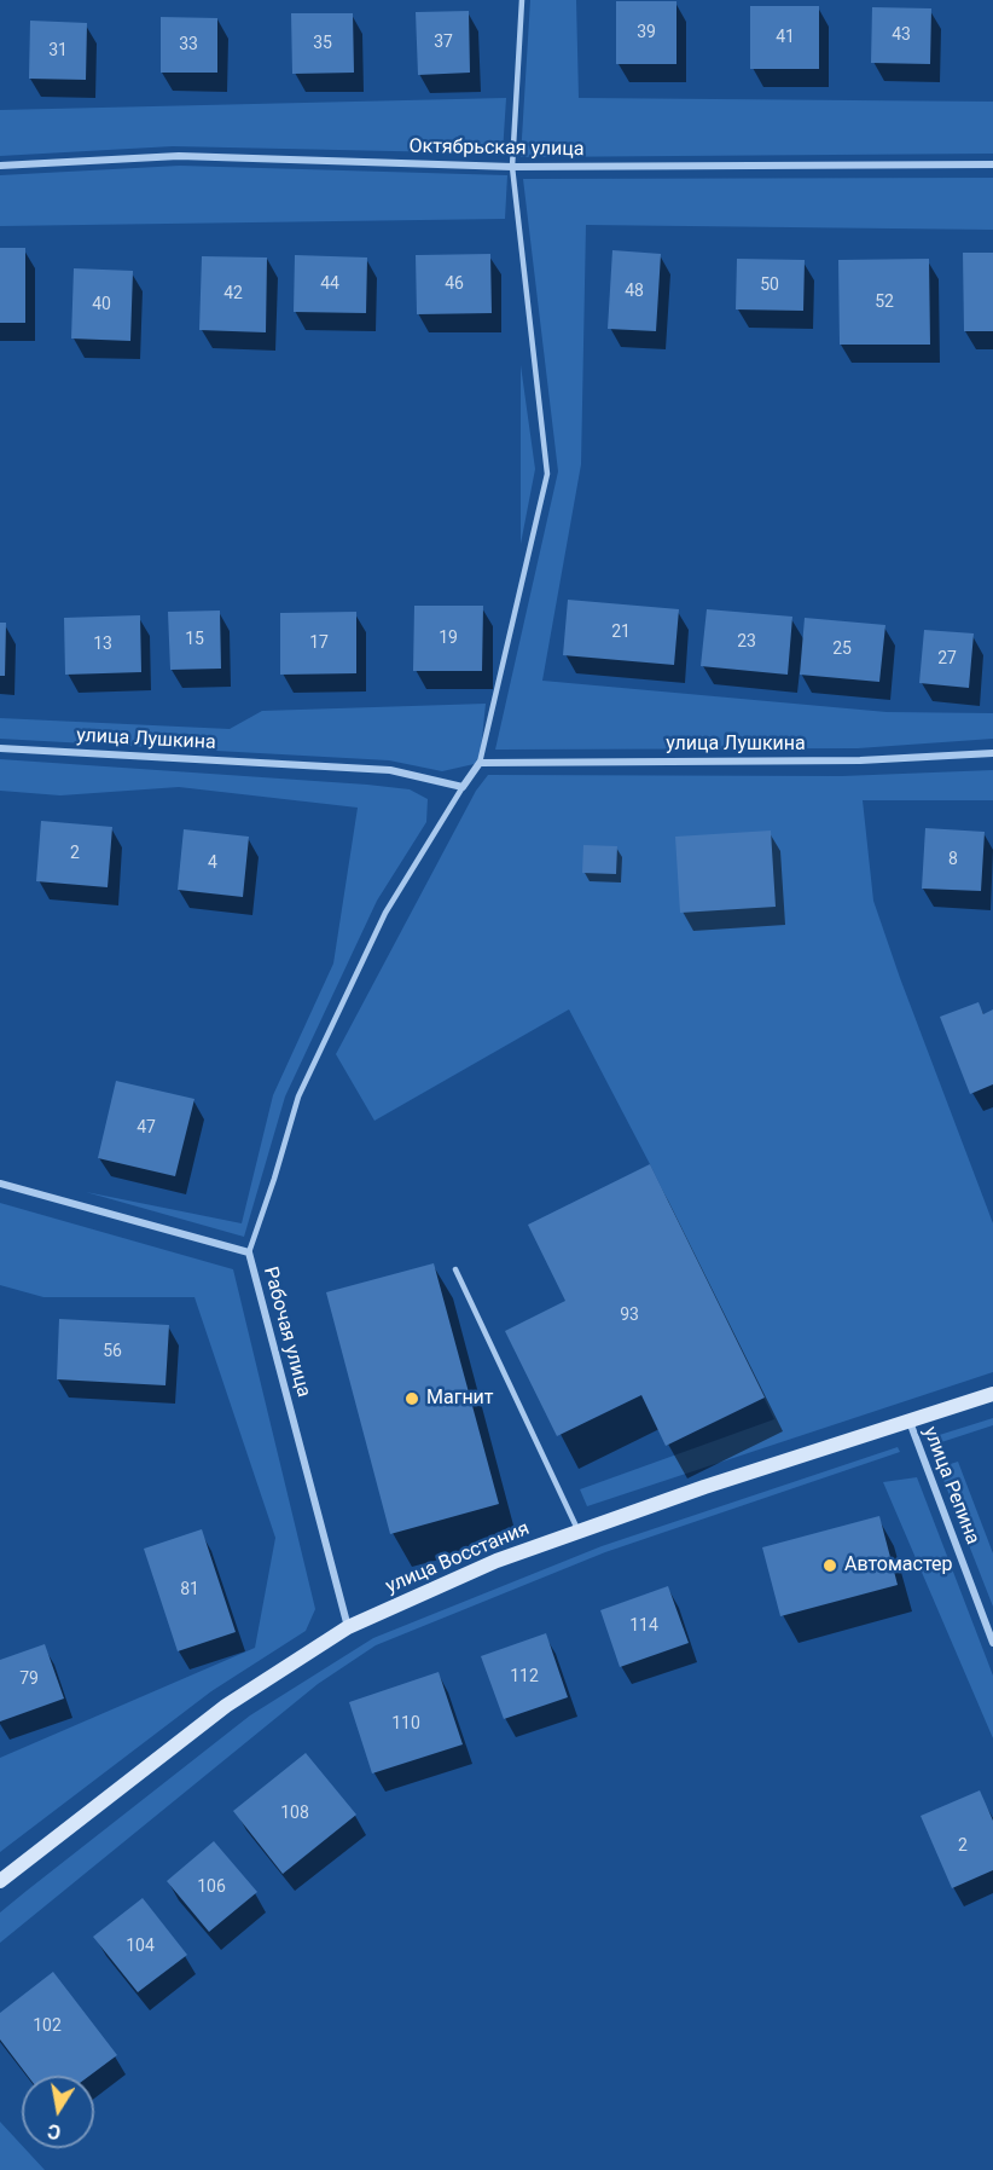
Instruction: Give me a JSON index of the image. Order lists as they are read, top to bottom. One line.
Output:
{"streets":{"main road":["улица Восстания"],"street":["Октябрьская улица","улица Лушкина","Рабочая улица","улица Репина"]},"crossings":[["Рабочая улица","улица Восстания"],["улица Репина","улица Восстания"]],"places":["Магнит","Автомастер"],"house_numbers":["39","43","41","37","35","33","31","44","46","50","48","42","52","40","21","19","15","23","17","13","25","27","2","8","4","47","93","56","81","114","112","79","110","108","2","106","104","102"],"north":"bottom"}
